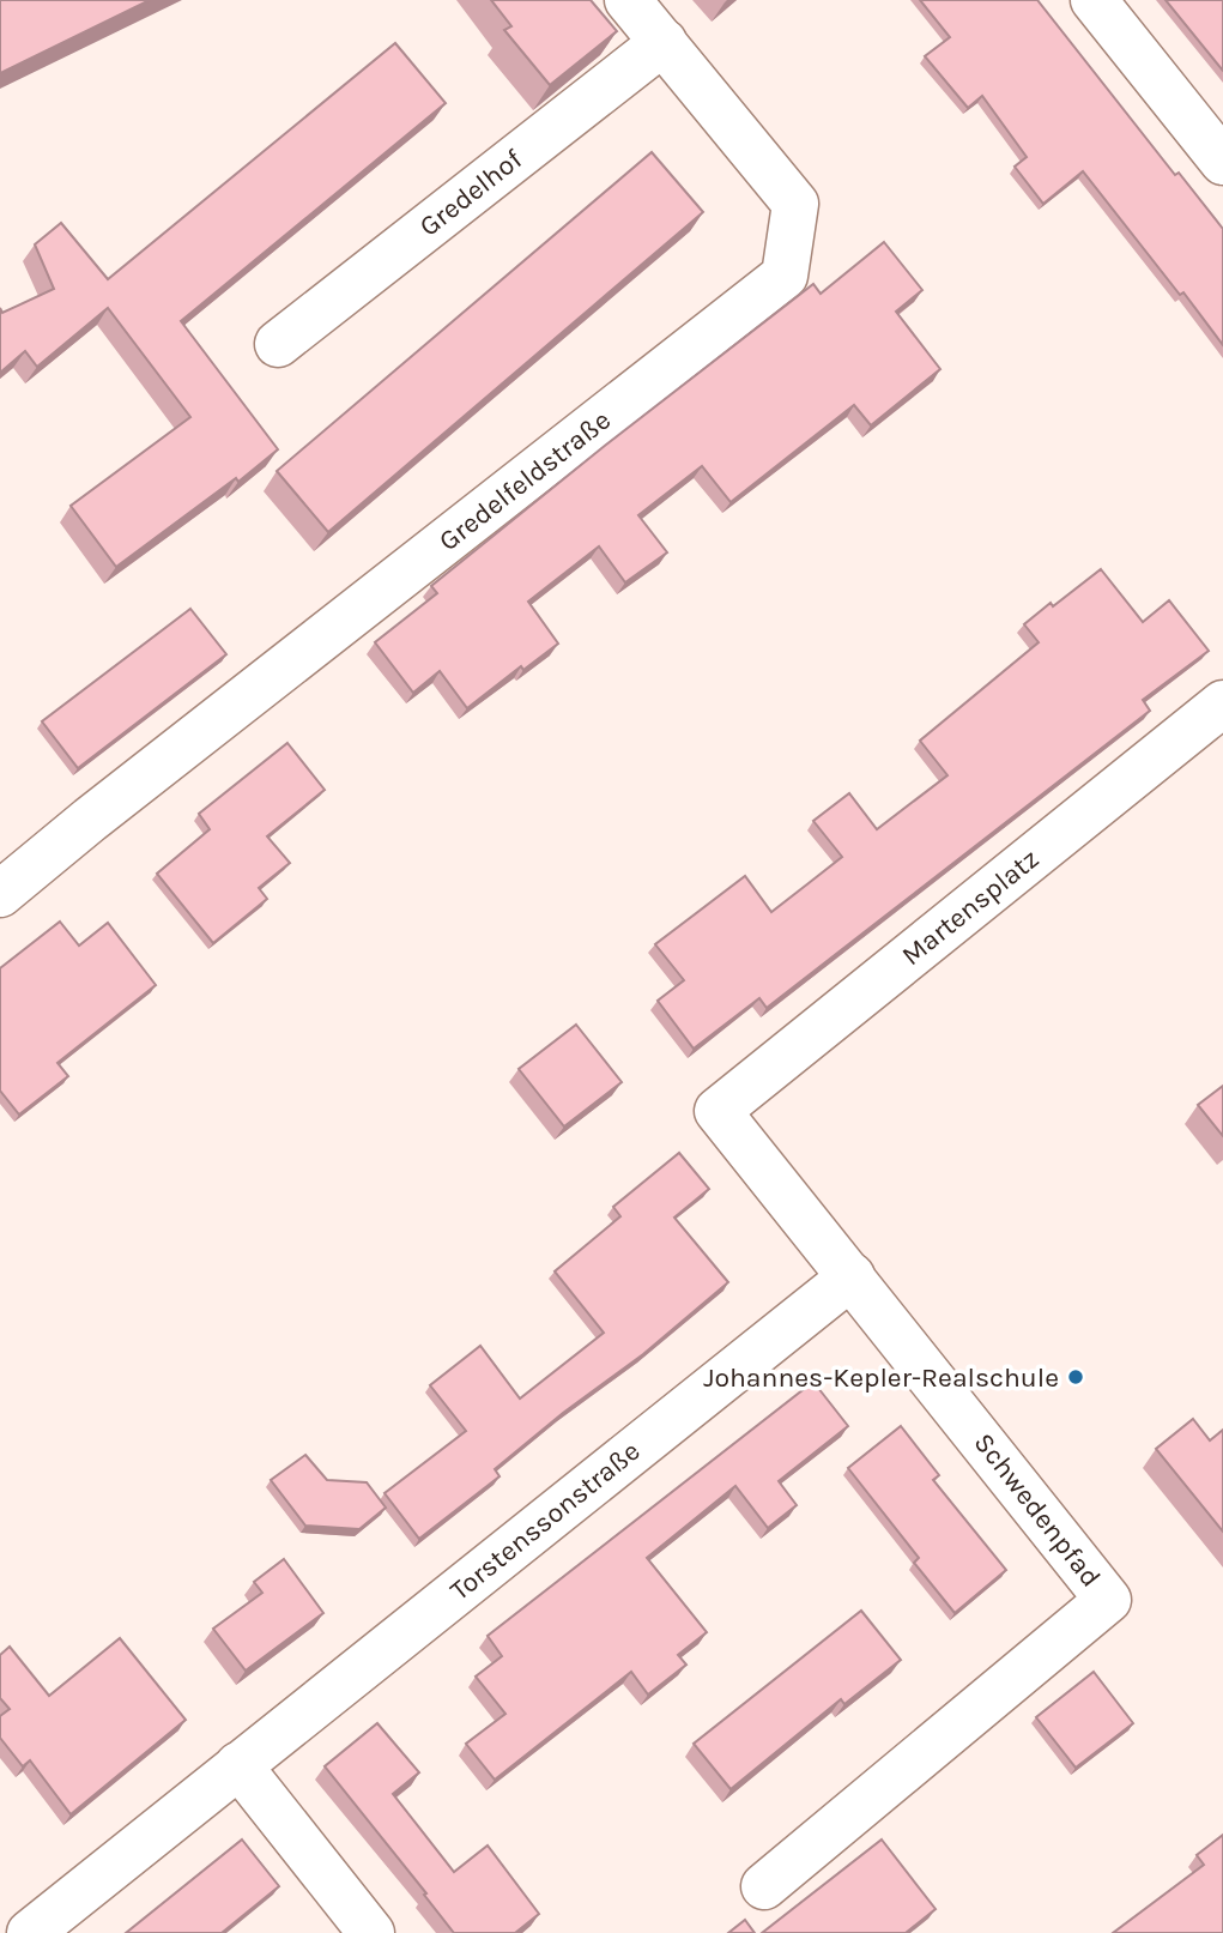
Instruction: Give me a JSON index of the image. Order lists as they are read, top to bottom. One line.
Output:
{"streets":{"street":["Gredelhof","Gredelfeldstraße","Martensplatz","Schwedenpfad","Torstenssonstraße"]},"crossings":[["Gredelhof","Gredelfeldstraße"],["Martensplatz","Schwedenpfad"],["Schwedenpfad","Torstenssonstraße"]],"places":["Johannes-Kepler-Realschule"]}
